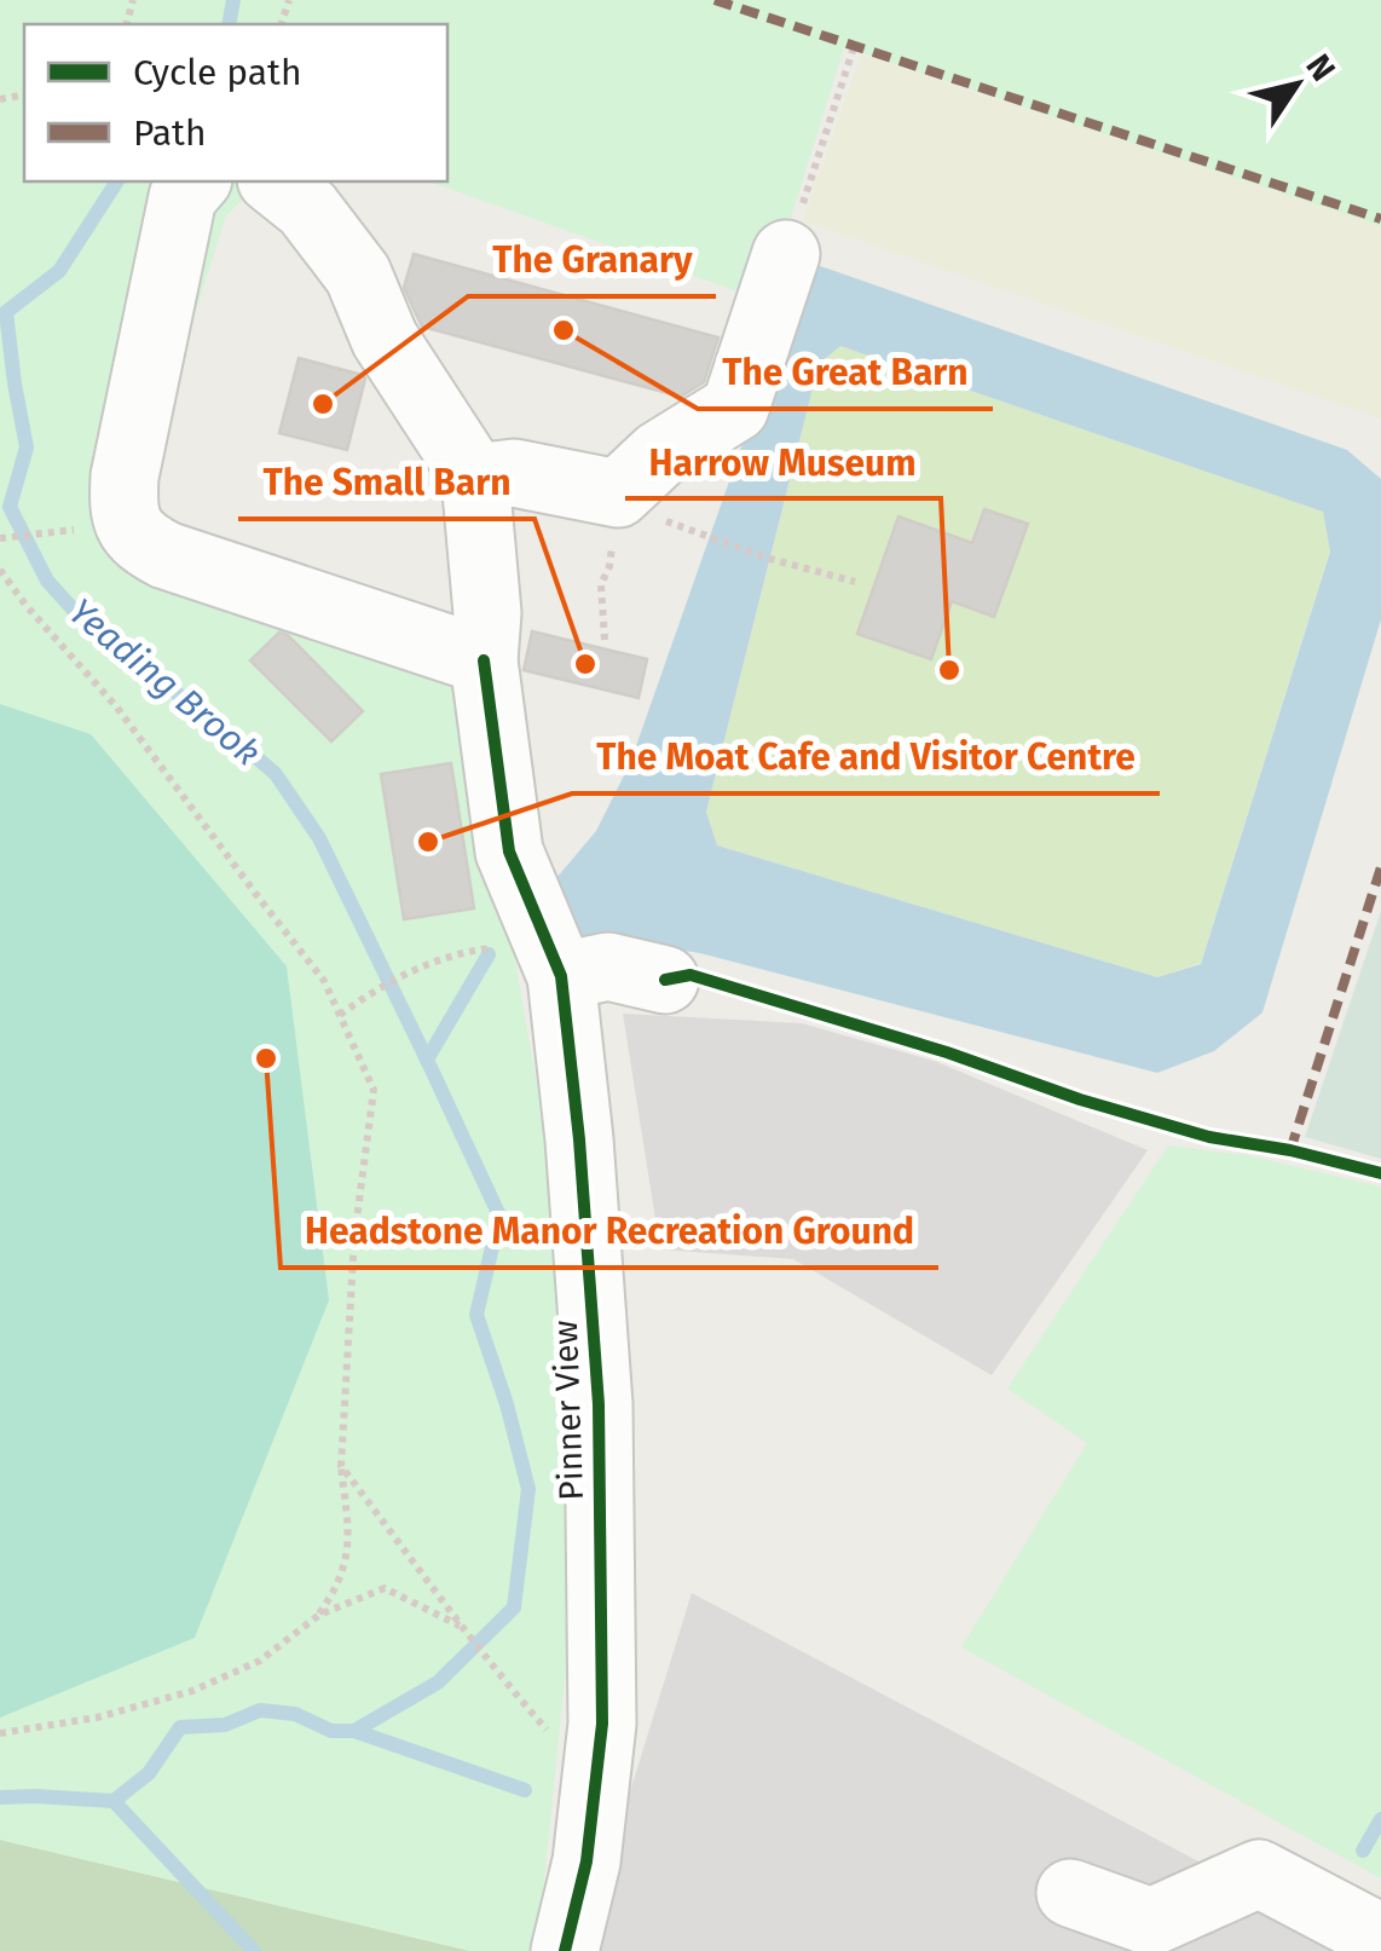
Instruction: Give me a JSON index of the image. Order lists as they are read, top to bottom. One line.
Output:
{"streets":{"street":["Pinner View"]},"water":["Yeading Brook"],"places":["The Great Barn","The Granary","The Small Barn","Harrow Museum","The Moat Cafe and Visitor Centre","Headstone Manor Recreation Ground"],"legend":["Cycle path","Path"],"north":"top right"}
